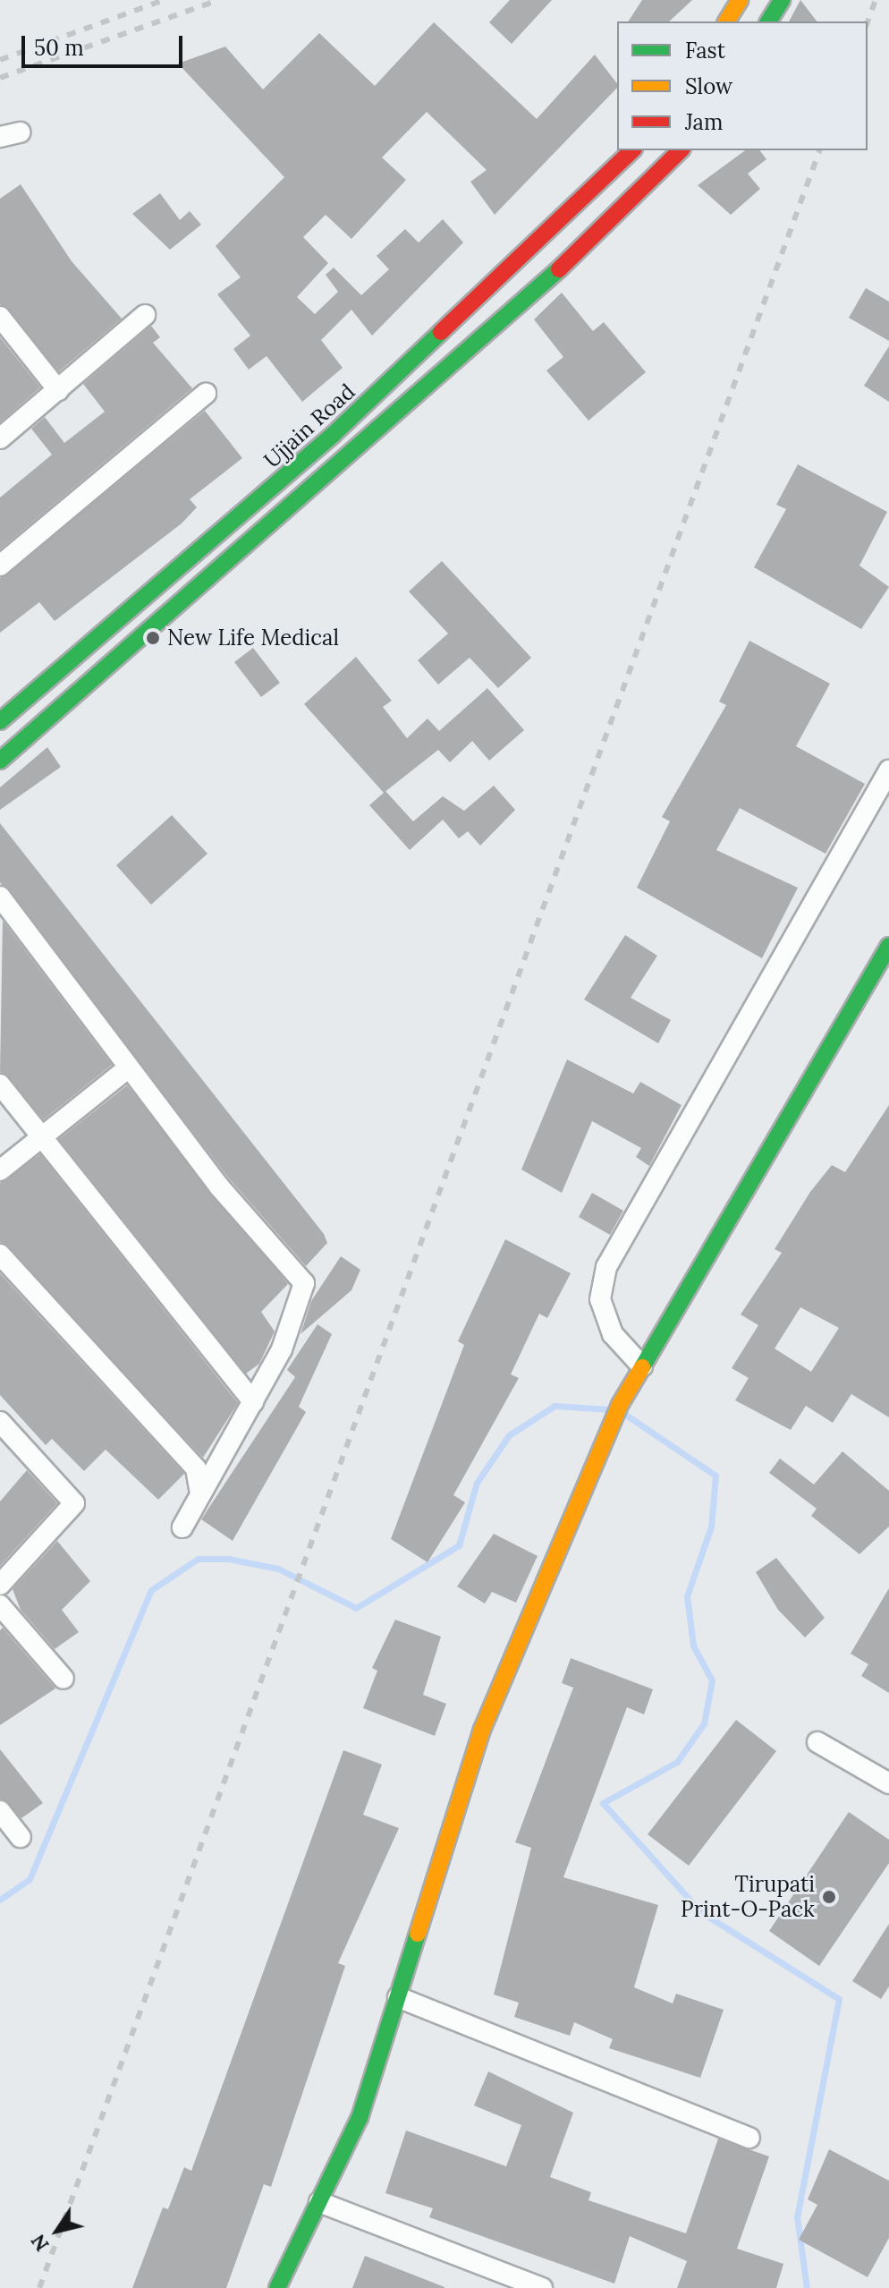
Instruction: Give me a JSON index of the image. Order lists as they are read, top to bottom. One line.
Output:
{"streets":{"main road":["Ujjain Road"]},"places":["New Life Medical","Tirupati Print-O-Pack"],"legend":["Fast","Slow","Jam"],"scale_bar":"50 m","north":"bottom left"}
